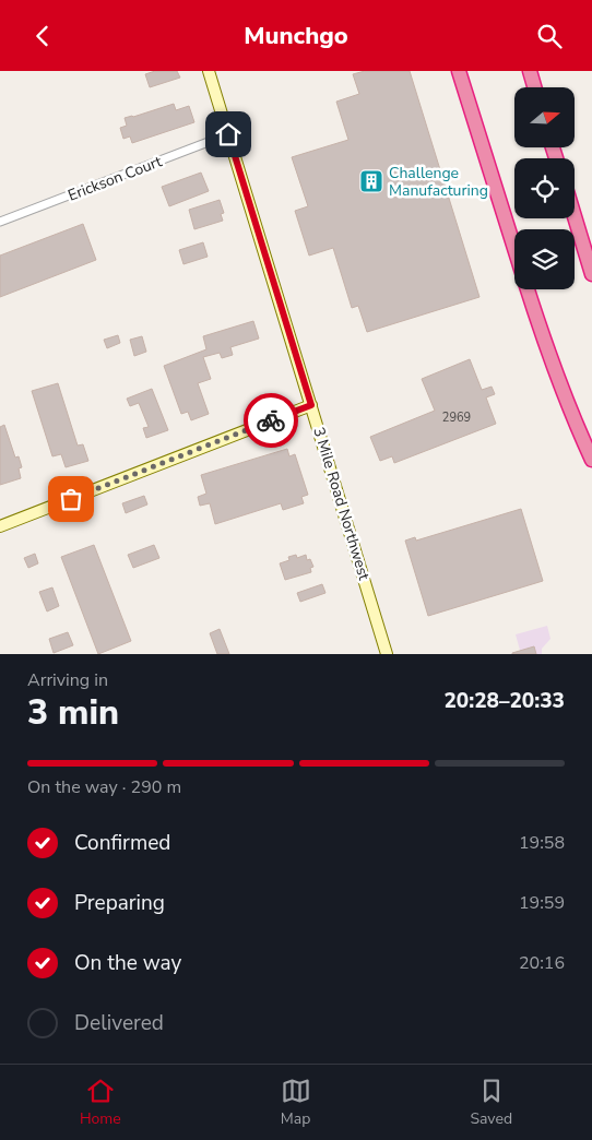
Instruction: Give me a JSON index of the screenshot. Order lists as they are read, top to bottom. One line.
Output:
{"streets":{"main road":["3 Mile Road Northwest"],"street":["Erickson Court"]},"crossings":[["Erickson Court","3 Mile Road Northwest"]],"places":{"building":["Challenge Manufacturing"]},"house_numbers":["2969"],"north":"right","page":{"header":"Munchgo","heading":["3 min","Arriving in","20:28–20:33"],"bar":"On the way · 290 m","list":[["Confirmed","19:58"],["Preparing","19:59"],["On the way","20:16"],"Delivered"],"tabs":["Home","Map","Saved"]}}
